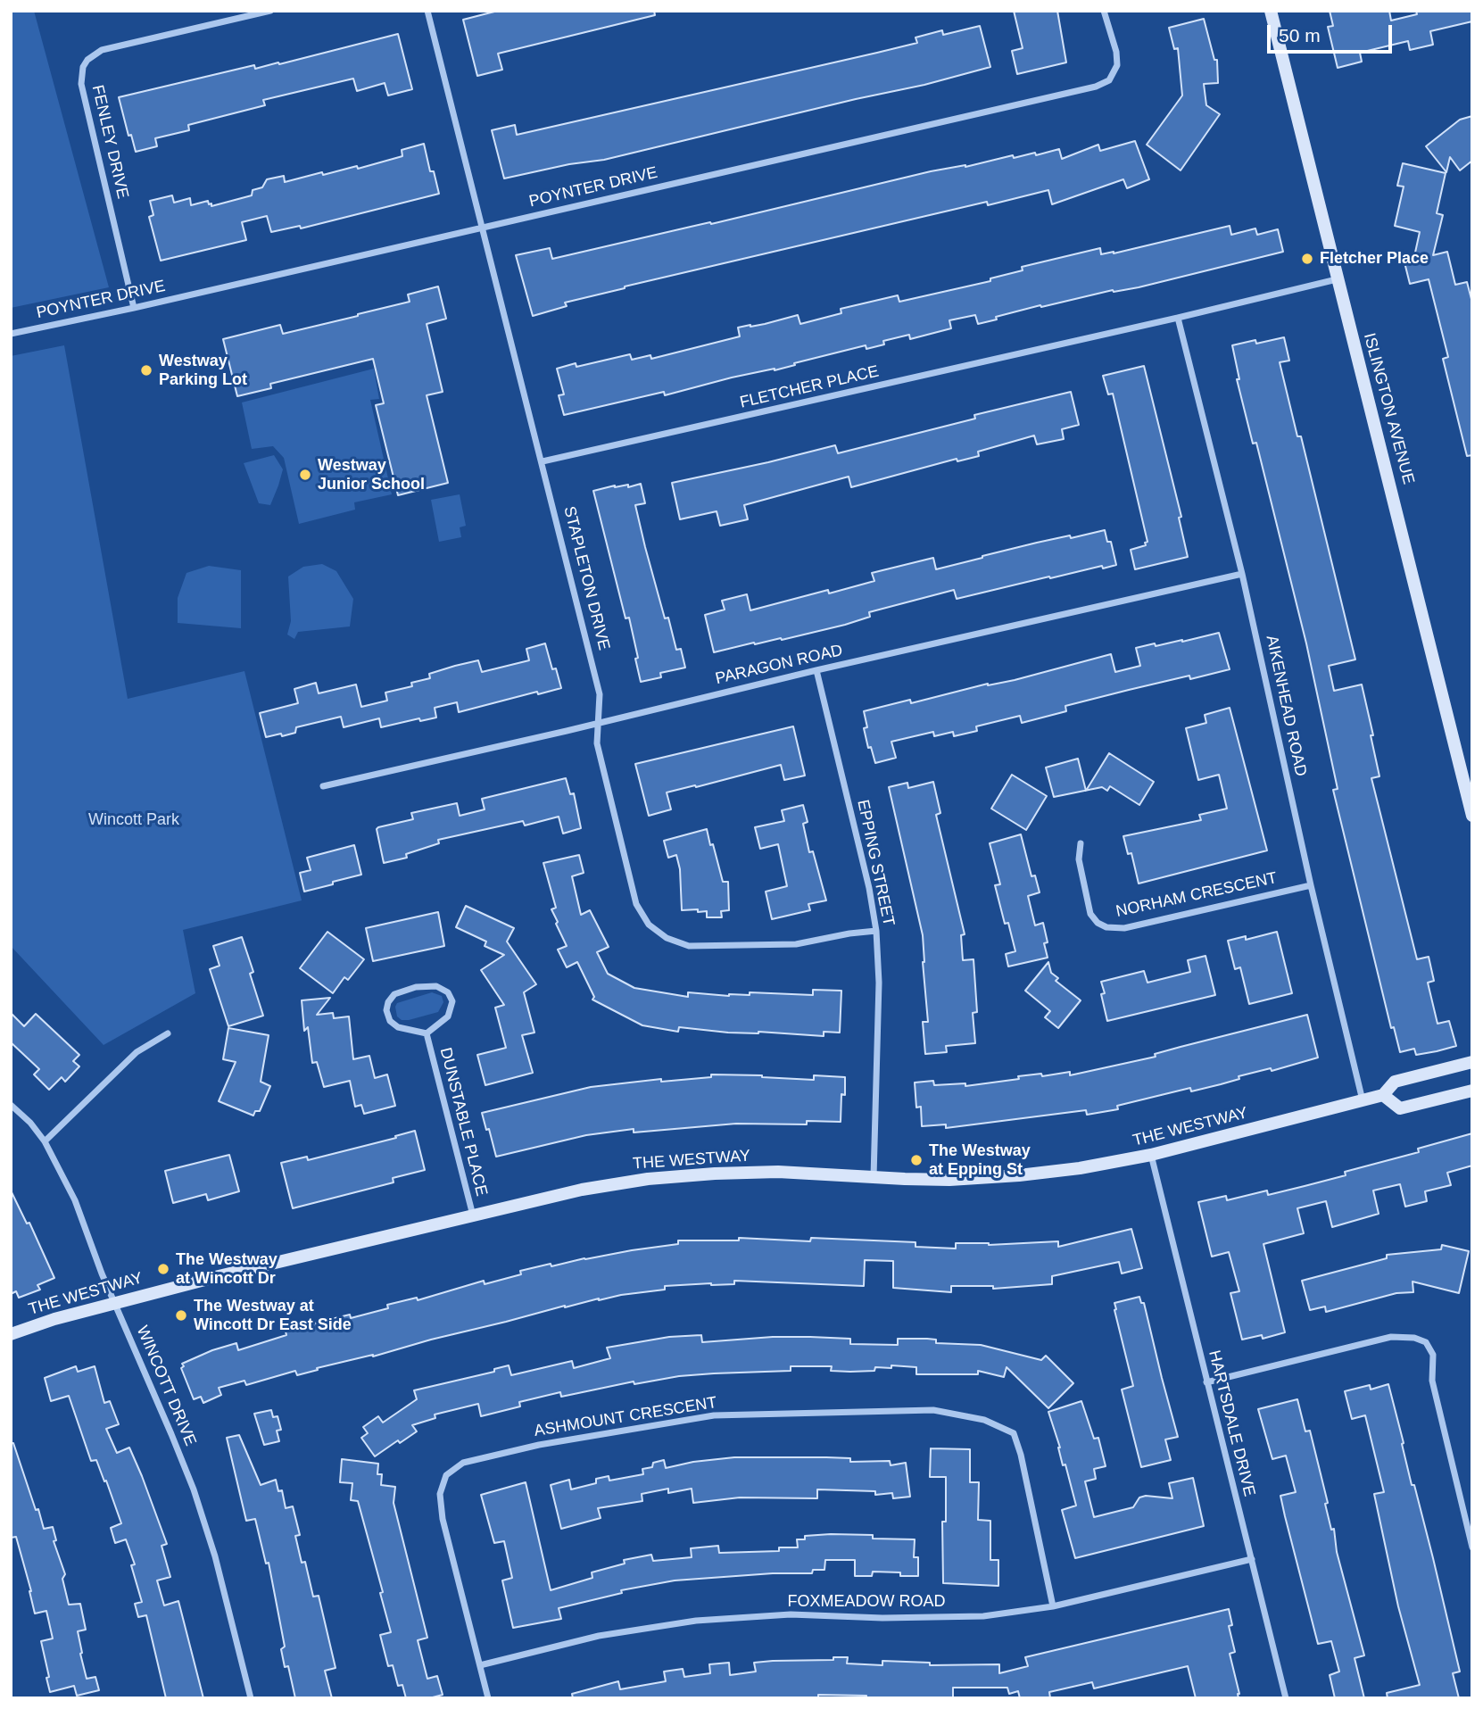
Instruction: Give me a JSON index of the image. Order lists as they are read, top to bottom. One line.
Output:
{"streets":{"main road":["ISLINGTON AVENUE","THE WESTWAY"],"street":["FENLEY DRIVE","POYNTER DRIVE","FLETCHER PLACE","STAPLETON DRIVE","PARAGON ROAD","AIKENHEAD ROAD","EPPING STREET","NORHAM CRESCENT","DUNSTABLE PLACE","WINCOTT DRIVE","ASHMOUNT CRESCENT","HARTSDALE DRIVE","FOXMEADOW ROAD"]},"crossings":[["FENLEY DRIVE","POYNTER DRIVE"],["POYNTER DRIVE","STAPLETON DRIVE"],["FLETCHER PLACE","ISLINGTON AVENUE"],["FLETCHER PLACE","STAPLETON DRIVE"],["FLETCHER PLACE","AIKENHEAD ROAD"],["STAPLETON DRIVE","PARAGON ROAD"],["STAPLETON DRIVE","EPPING STREET"],["PARAGON ROAD","AIKENHEAD ROAD"],["PARAGON ROAD","EPPING STREET"],["AIKENHEAD ROAD","NORHAM CRESCENT"],["AIKENHEAD ROAD","THE WESTWAY"],["EPPING STREET","THE WESTWAY"],["DUNSTABLE PLACE","THE WESTWAY"],["THE WESTWAY","WINCOTT DRIVE"],["THE WESTWAY","HARTSDALE DRIVE"],["ASHMOUNT CRESCENT","FOXMEADOW ROAD"],["HARTSDALE DRIVE","FOXMEADOW ROAD"]],"parks":["Wincott Park"],"places":["Fletcher Place","Westway Parking Lot","Westway Junior School","The Westway at Epping St","The Westway at Wincott Dr","The Westway at Wincott Dr East Side"],"scale_bar":"50 m"}
